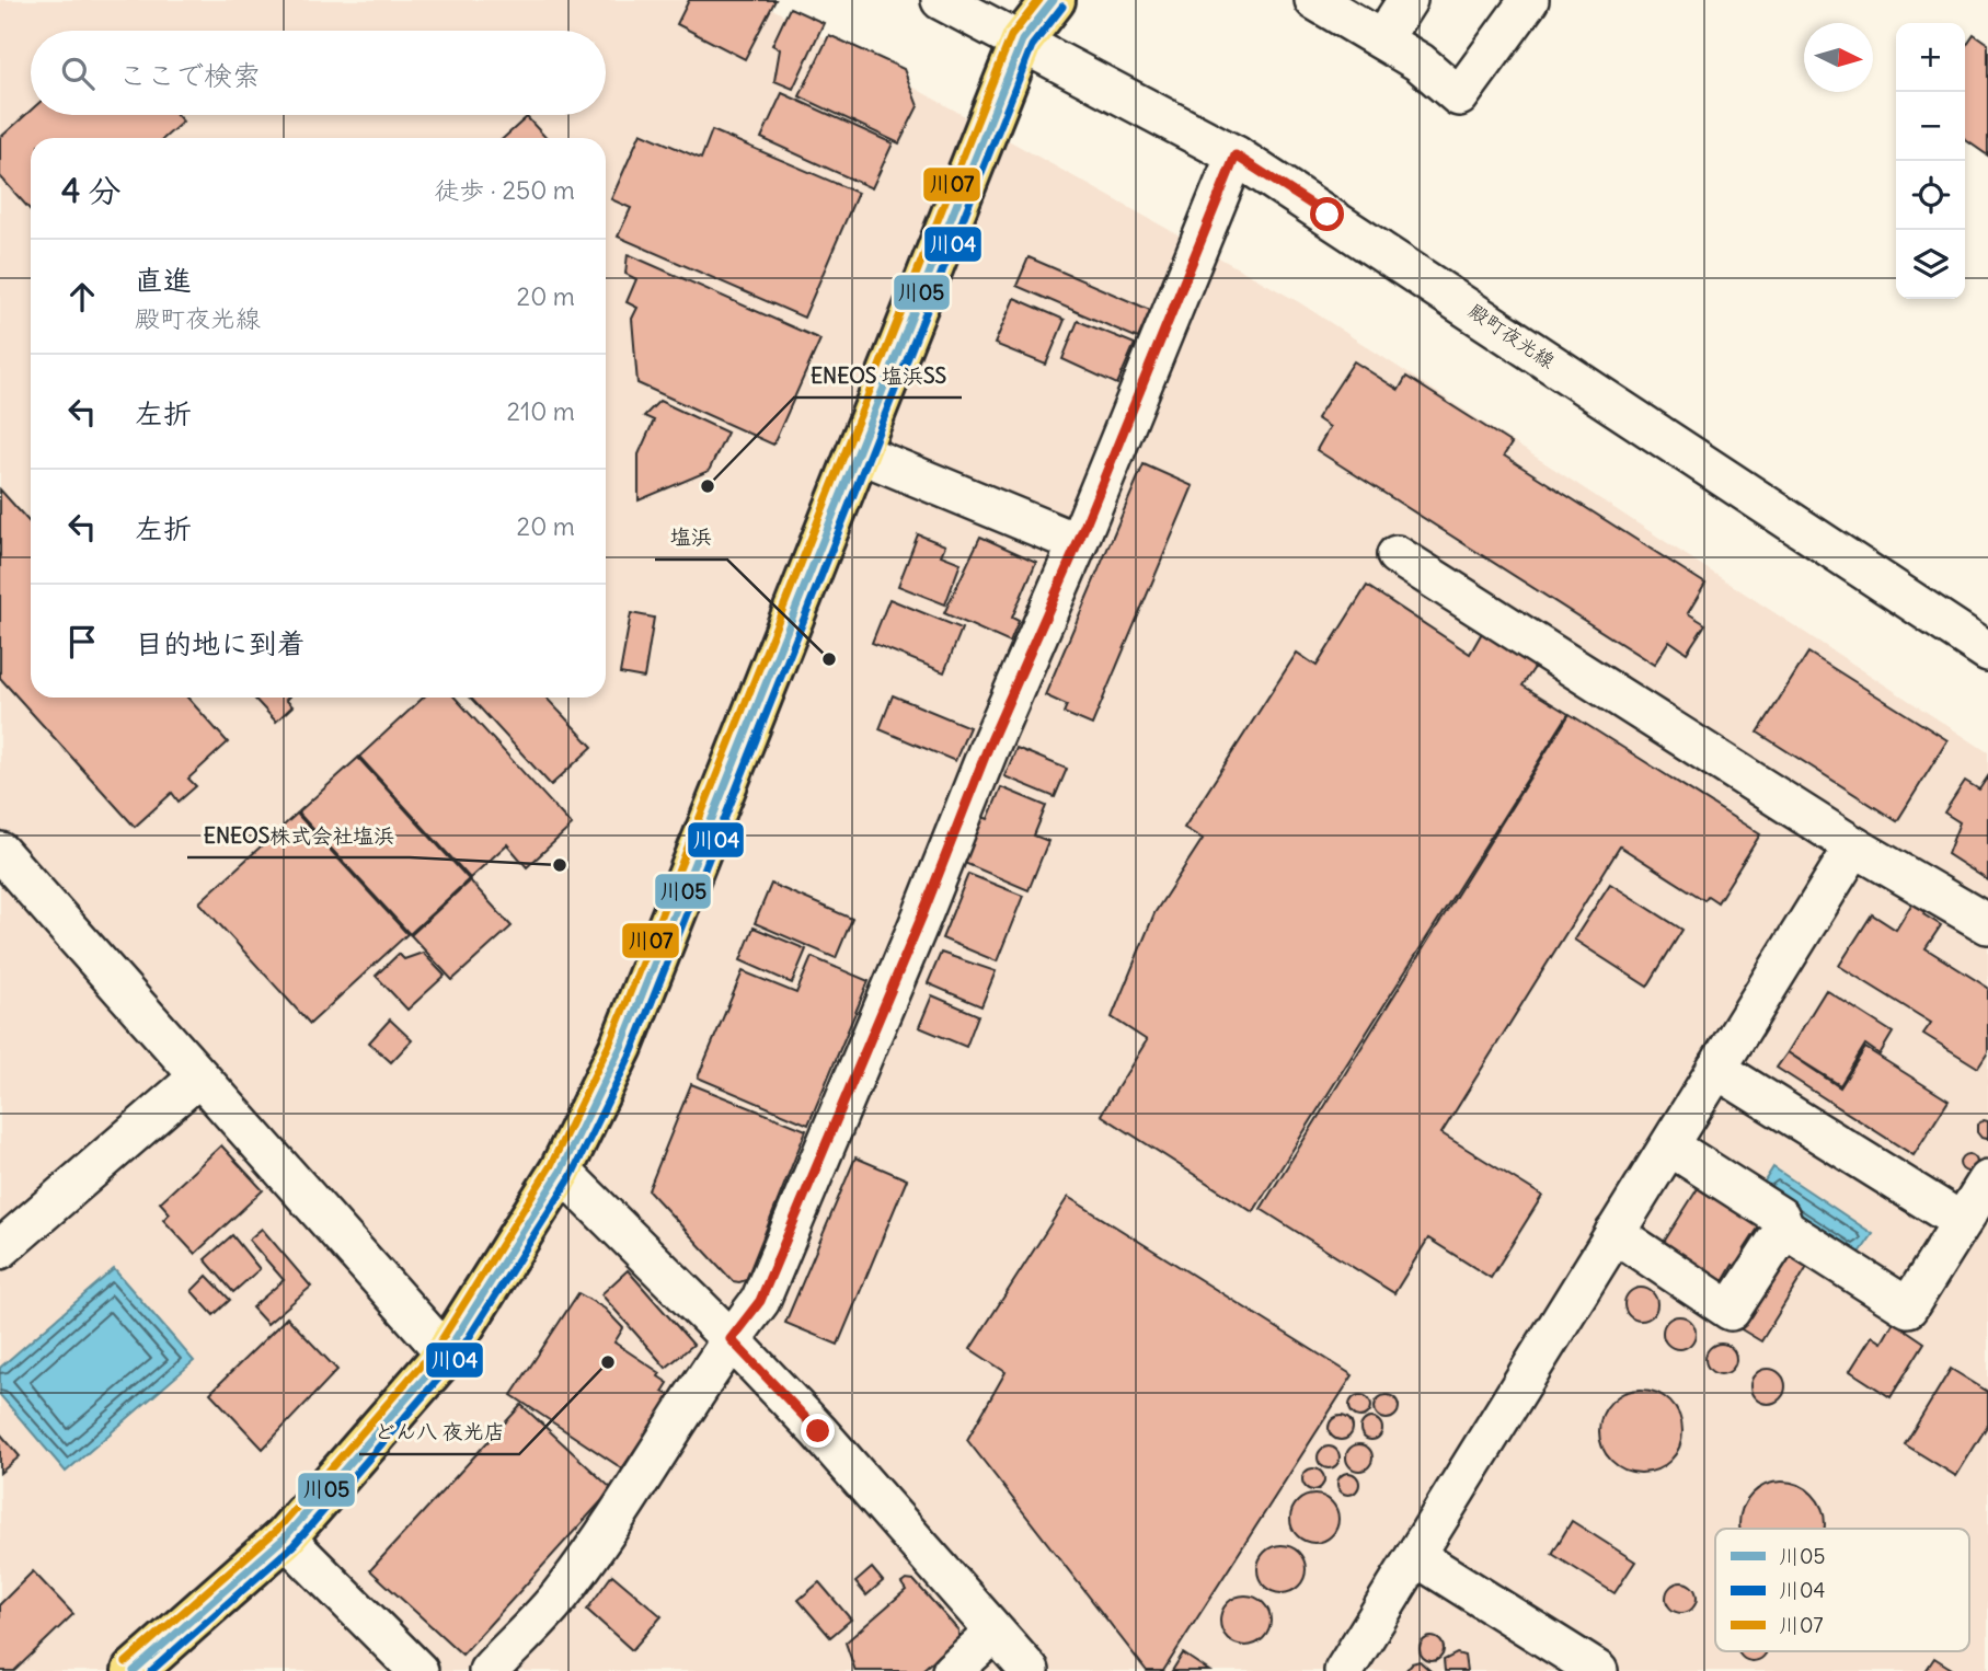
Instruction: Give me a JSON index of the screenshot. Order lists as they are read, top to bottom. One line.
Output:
{"streets":{"street":["殿町夜光線"]},"places":["ENEOS 塩浜SS","塩浜","ENEOS株式会社塩浜","どん八 夜光店"],"lines":["transit line 川05","transit line 川07","transit line 川04"],"legend":["川05","川04","川07"],"north":"right","page":{"map_buttons":["+","−"],"search":"ここで検索","heading":["4 分","徒歩 · 250 m"],"list":[["直進","殿町夜光線","20 m"],["左折","210 m"],["左折","20 m"],"目的地に到着"]}}
